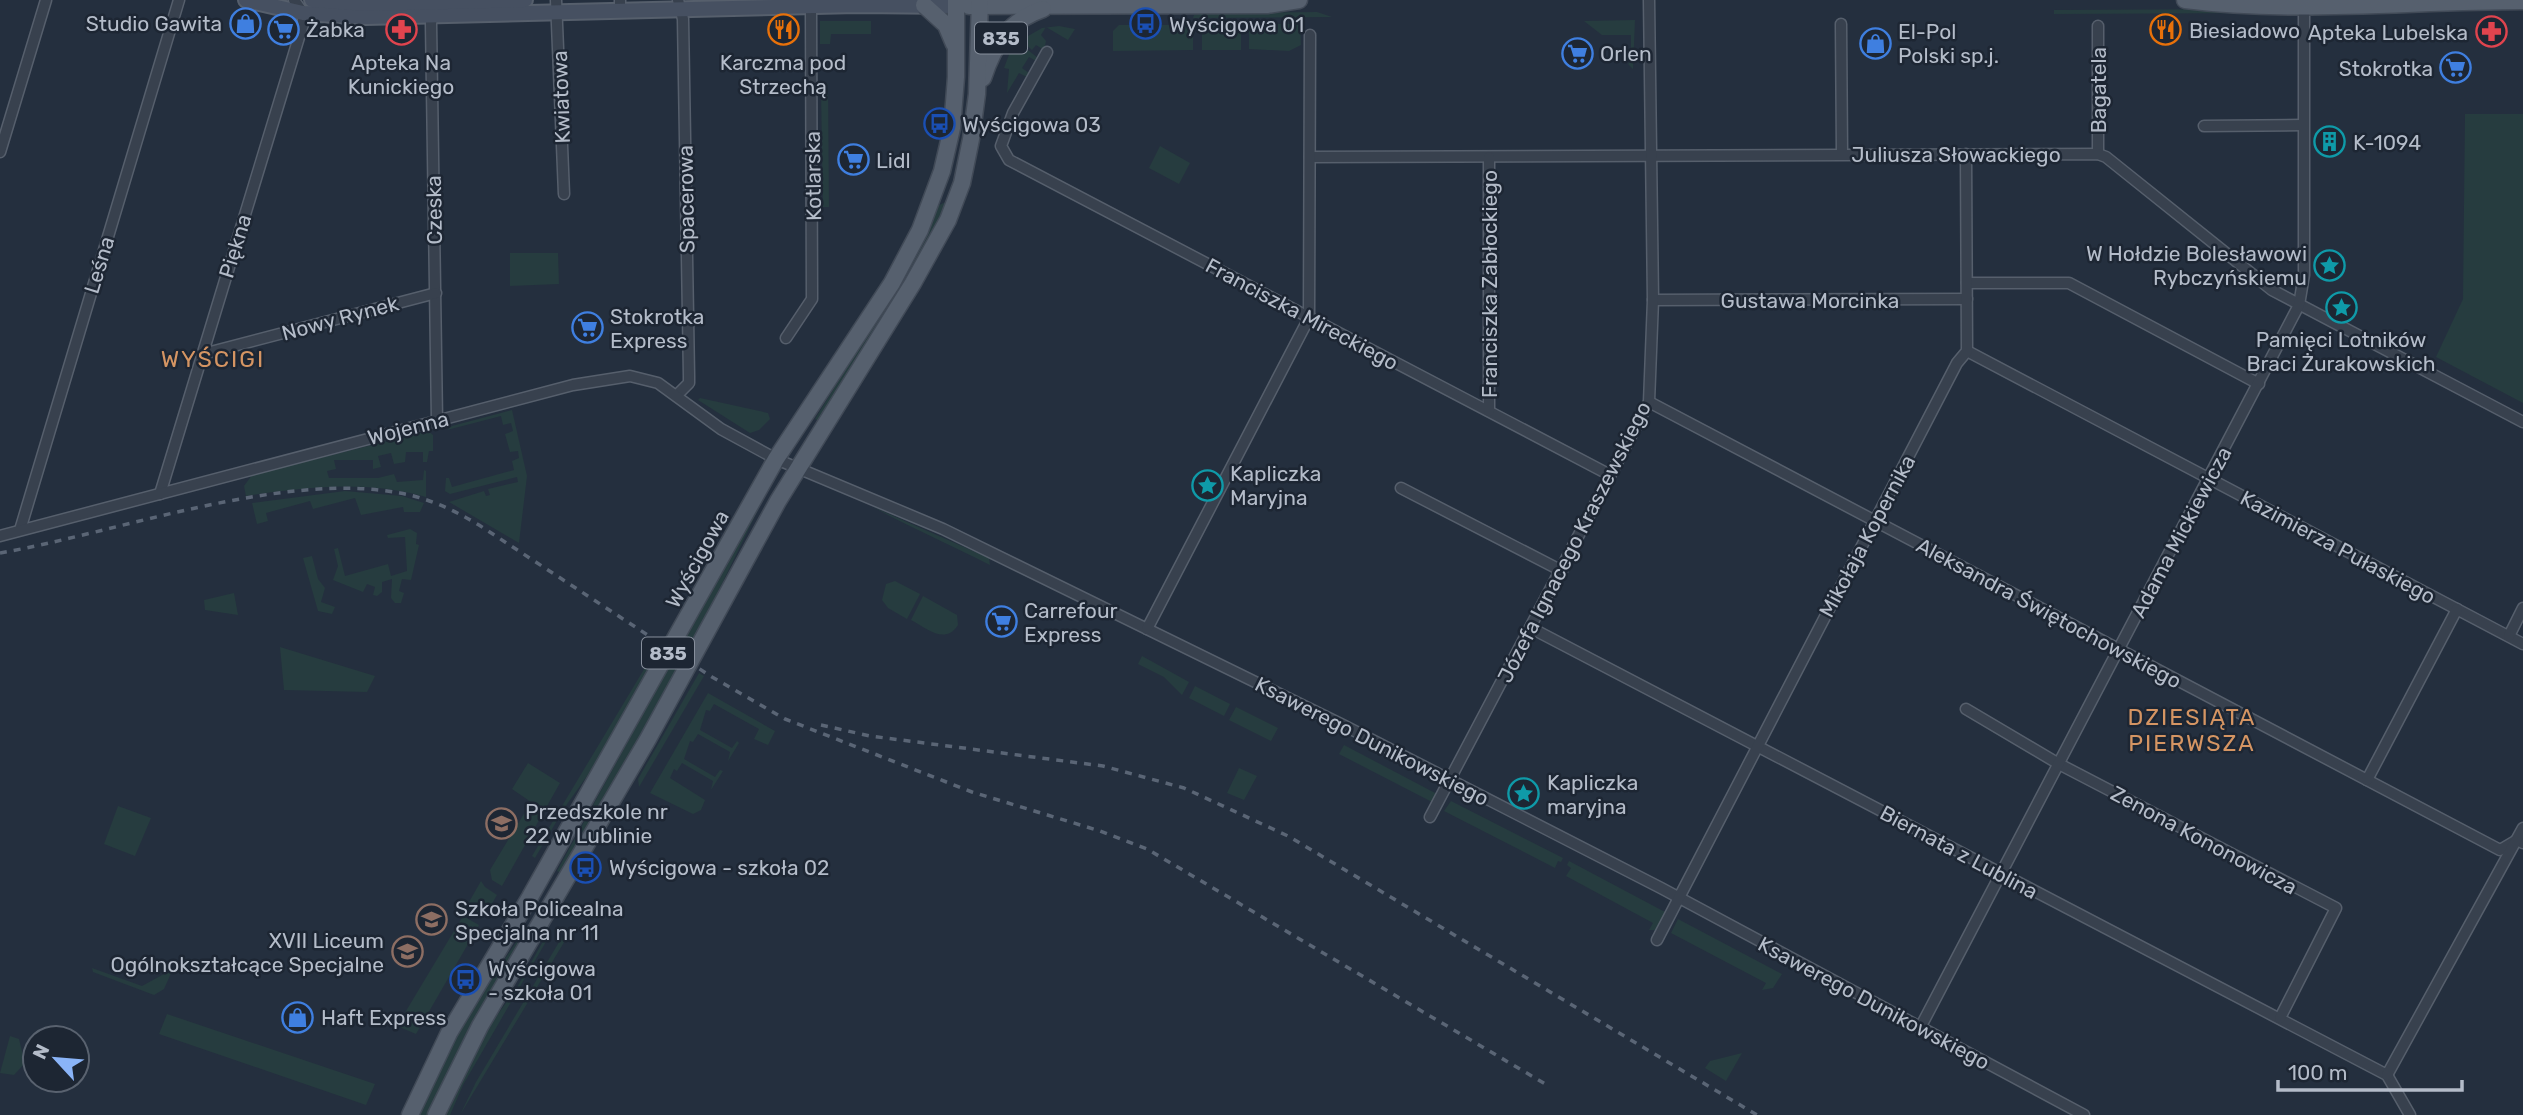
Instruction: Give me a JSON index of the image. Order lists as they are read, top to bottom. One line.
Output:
{"streets":{"main road":["835","Wyścigowa"],"street":["Bagatela","Kwiatowa","Juliusza Słowackiego","Kotlarska","Spacerowa","Czeska","Piękna","Leśna","Franciszka Zabłockiego","Gustawa Morcinka","Franciszka Mireckiego","Nowy Rynek","Wojenna","Adama Mickiewicza","Mikołaja Kopernika","Józefa Ignacego Kraszewskiego","Kazimierza Pułaskiego","Aleksandra Świętochowskiego","Ksawerego Dunikowskiego","Zenona Kononowicza","Biernata z Lublina"]},"crossings":[["835","Wyścigowa"],["Bagatela","Juliusza Słowackiego"],["Juliusza Słowackiego","Franciszka Zabłockiego"],["Juliusza Słowackiego","Józefa Ignacego Kraszewskiego"],["Spacerowa","Wojenna"],["Czeska","Nowy Rynek"],["Czeska","Wojenna"],["Piękna","Nowy Rynek"],["Piękna","Wojenna"],["Leśna","Wojenna"],["Franciszka Zabłockiego","Franciszka Mireckiego"],["Gustawa Morcinka","Józefa Ignacego Kraszewskiego"],["Franciszka Mireckiego","Józefa Ignacego Kraszewskiego"],["Wojenna","Wyścigowa"],["Wojenna","Ksawerego Dunikowskiego"],["Adama Mickiewicza","Kazimierza Pułaskiego"],["Adama Mickiewicza","Aleksandra Świętochowskiego"],["Adama Mickiewicza","Ksawerego Dunikowskiego"],["Adama Mickiewicza","Zenona Kononowicza"],["Adama Mickiewicza","Biernata z Lublina"],["Mikołaja Kopernika","Kazimierza Pułaskiego"],["Mikołaja Kopernika","Aleksandra Świętochowskiego"],["Mikołaja Kopernika","Ksawerego Dunikowskiego"],["Mikołaja Kopernika","Biernata z Lublina"],["Józefa Ignacego Kraszewskiego","Aleksandra Świętochowskiego"],["Józefa Ignacego Kraszewskiego","Ksawerego Dunikowskiego"],["Józefa Ignacego Kraszewskiego","Biernata z Lublina"],["Wyścigowa","Ksawerego Dunikowskiego"],["Zenona Kononowicza","Biernata z Lublina"]],"districts":["WYŚCIGI","DZIESIĄTA PIERWSZA"],"places":{"shop":["Studio Gawita","El-Pol Polski sp.j.","Haft Express"],"bus stop":["Wyścigowa 01","Wyścigowa 03","Wyścigowa - szkoła 02","Wyścigowa - szkoła 01"],"supermarket":["Żabka","Orlen","Stokrotka","Lidl","Stokrotka Express","Carrefour Express"],"pharmacy":["Apteka Na Kunickiego","Apteka Lubelska"],"restaurant":["Karczma pod Strzechą","Biesiadowo"],"building":["K-1094"],"place":["W Hołdzie Bolesławowi Rybczyńskiemu","Pamięci Lotników Braci Żurakowskich","Kapliczka Maryjna","Kapliczka maryjna"],"school or university":["Przedszkole nr 22 w Lublinie","Szkoła Policealna Specjalna nr 11","XVII Liceum Ogólnokształcące Specjalne"]},"scale_bar":"100 m","north":"top left"}
